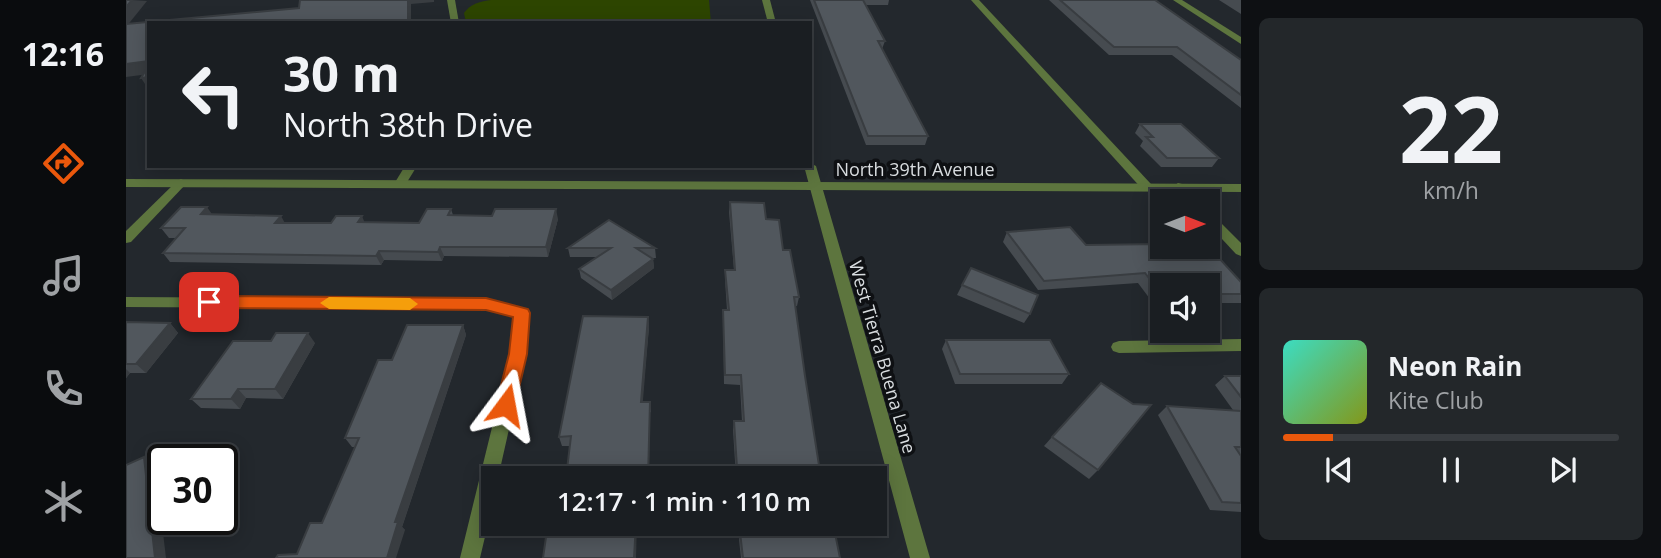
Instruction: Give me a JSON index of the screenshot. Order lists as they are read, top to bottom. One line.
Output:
{"streets":{"street":["North 39th Avenue","West Tierra Buena Lane"]},"crossings":[["North 39th Avenue","West Tierra Buena Lane"]],"north":"right","page":{"tabs":"12:16","tile":["22","km/h"],"turn":["30 m","North 38th Drive"],"song":["Neon Rain","Kite Club"],"limit":"30","trip":"12:17 · 1 min · 110 m"}}
